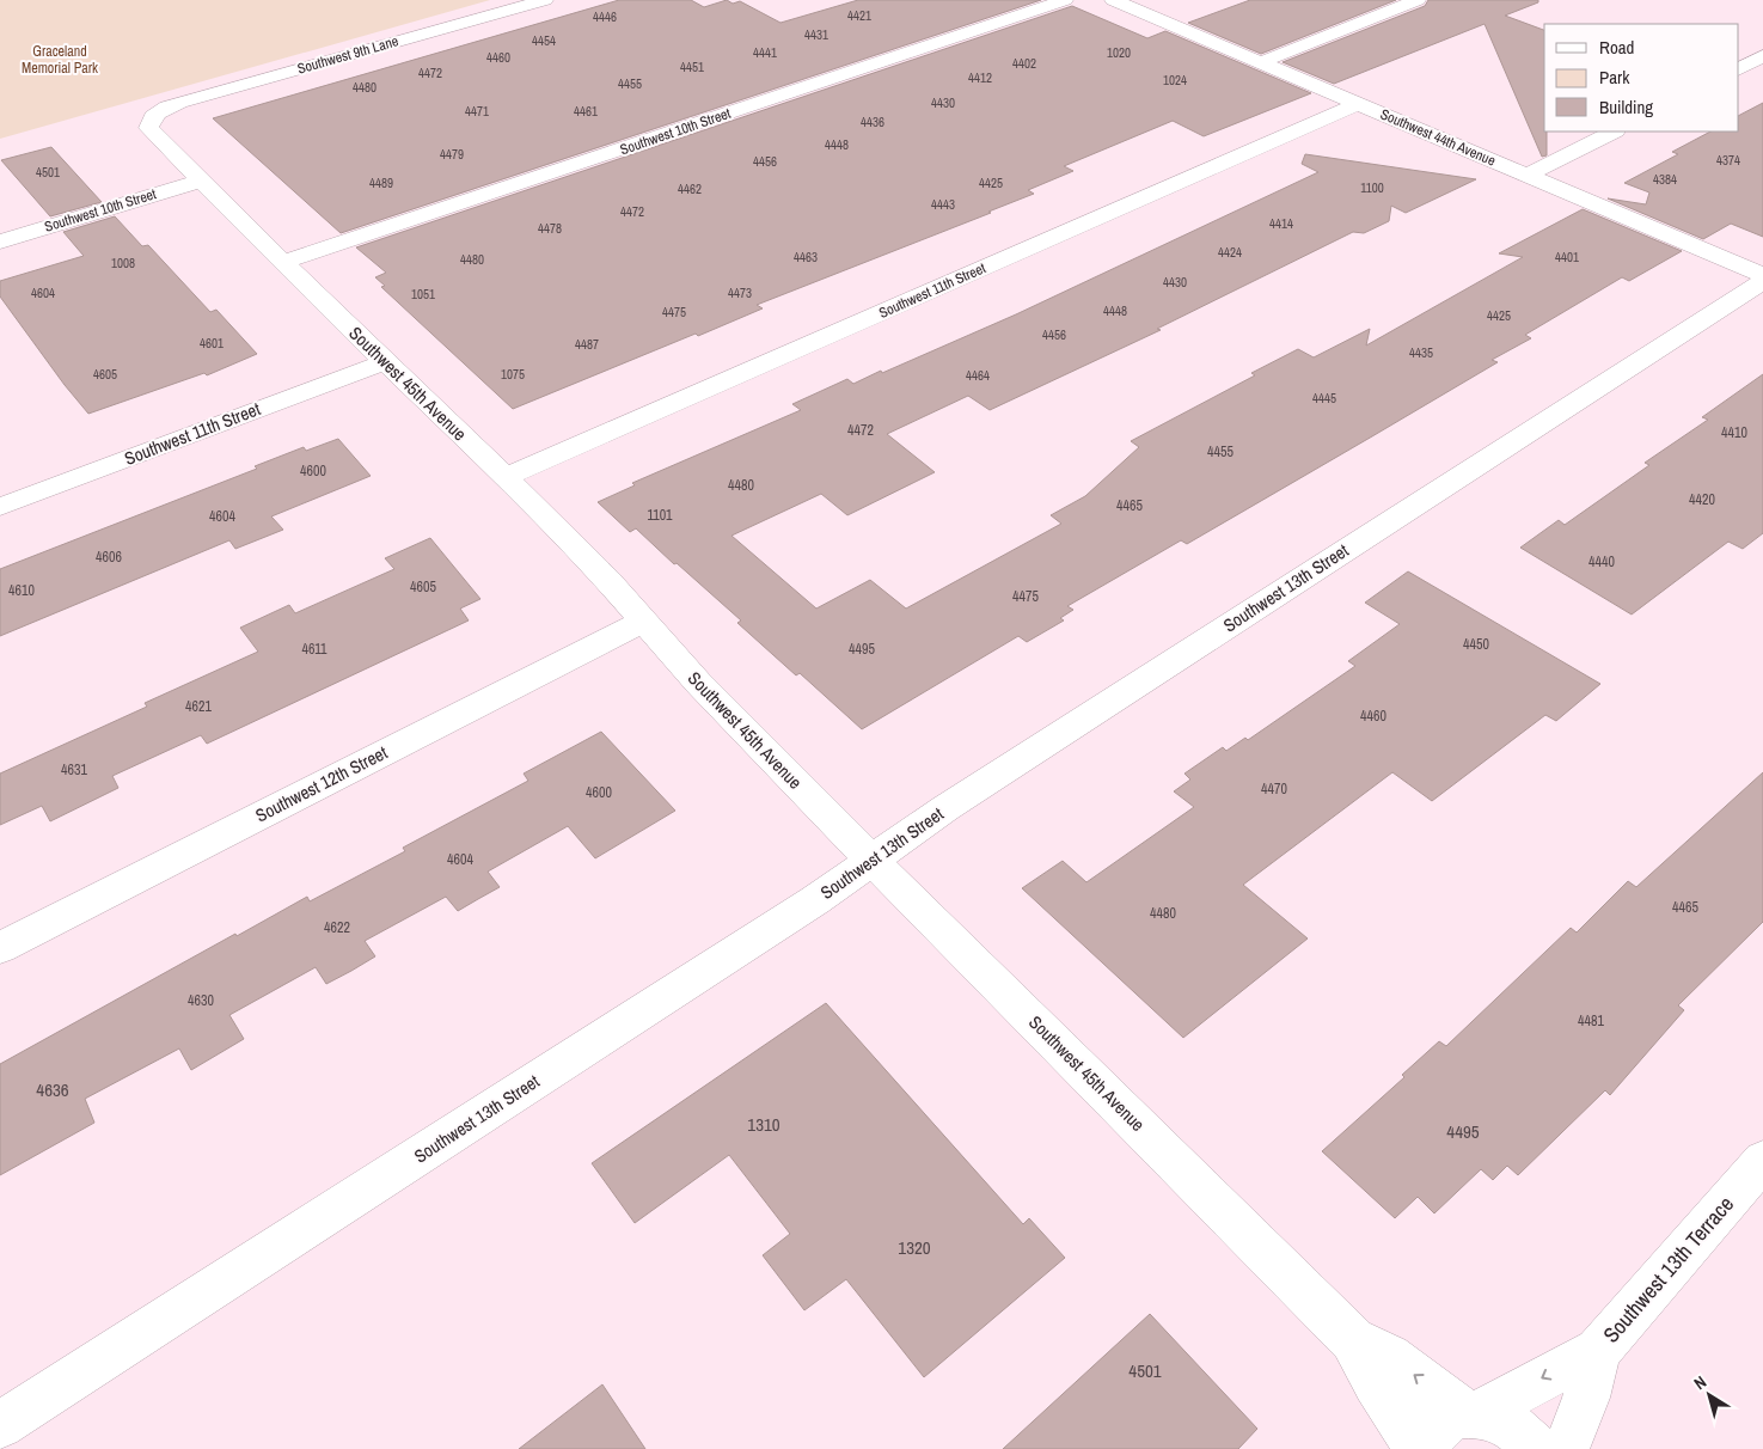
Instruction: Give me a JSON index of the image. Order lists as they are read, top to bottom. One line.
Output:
{"streets":{"street":["Southwest 9th Lane","Southwest 10th Street","Southwest 44th Avenue","Southwest 11th Street","Southwest 45th Avenue","Southwest 13th Street","Southwest 12th Street","Southwest 13th Terrace"]},"crossings":[["Southwest 9th Lane","Southwest 45th Avenue"],["Southwest 10th Street","Southwest 45th Avenue"],["Southwest 44th Avenue","Southwest 11th Street"],["Southwest 11th Street","Southwest 45th Avenue"],["Southwest 45th Avenue","Southwest 13th Street"],["Southwest 45th Avenue","Southwest 12th Street"],["Southwest 45th Avenue","Southwest 13th Terrace"]],"parks":["Graceland Memorial Park"],"house_numbers":["4421","4446","4431","4454","4441","1020","4460","4402","4451","4472","4412","1024","4455","4480","4430","4471","4461","4436","4448","4479","4374","4456","4501","4384","4489","4425","1100","4462","4443","4472","4414","4478","4424","4463","4401","4480","1008","4430","4604","4473","1051","4448","4475","4425","4456","4601","4487","4435","4605","1075","4464","4445","4472","4410","4455","4600","4480","4420","4465","1101","4604","4606","4440","4605","4610","4475","4450","4611","4495","4621","4460","4631","4470","4600","4604","4465","4480","4622","4630","4481","4636","1310","4495","1320","4501"],"legend":["Road","Park","Building"],"north":"top left"}
